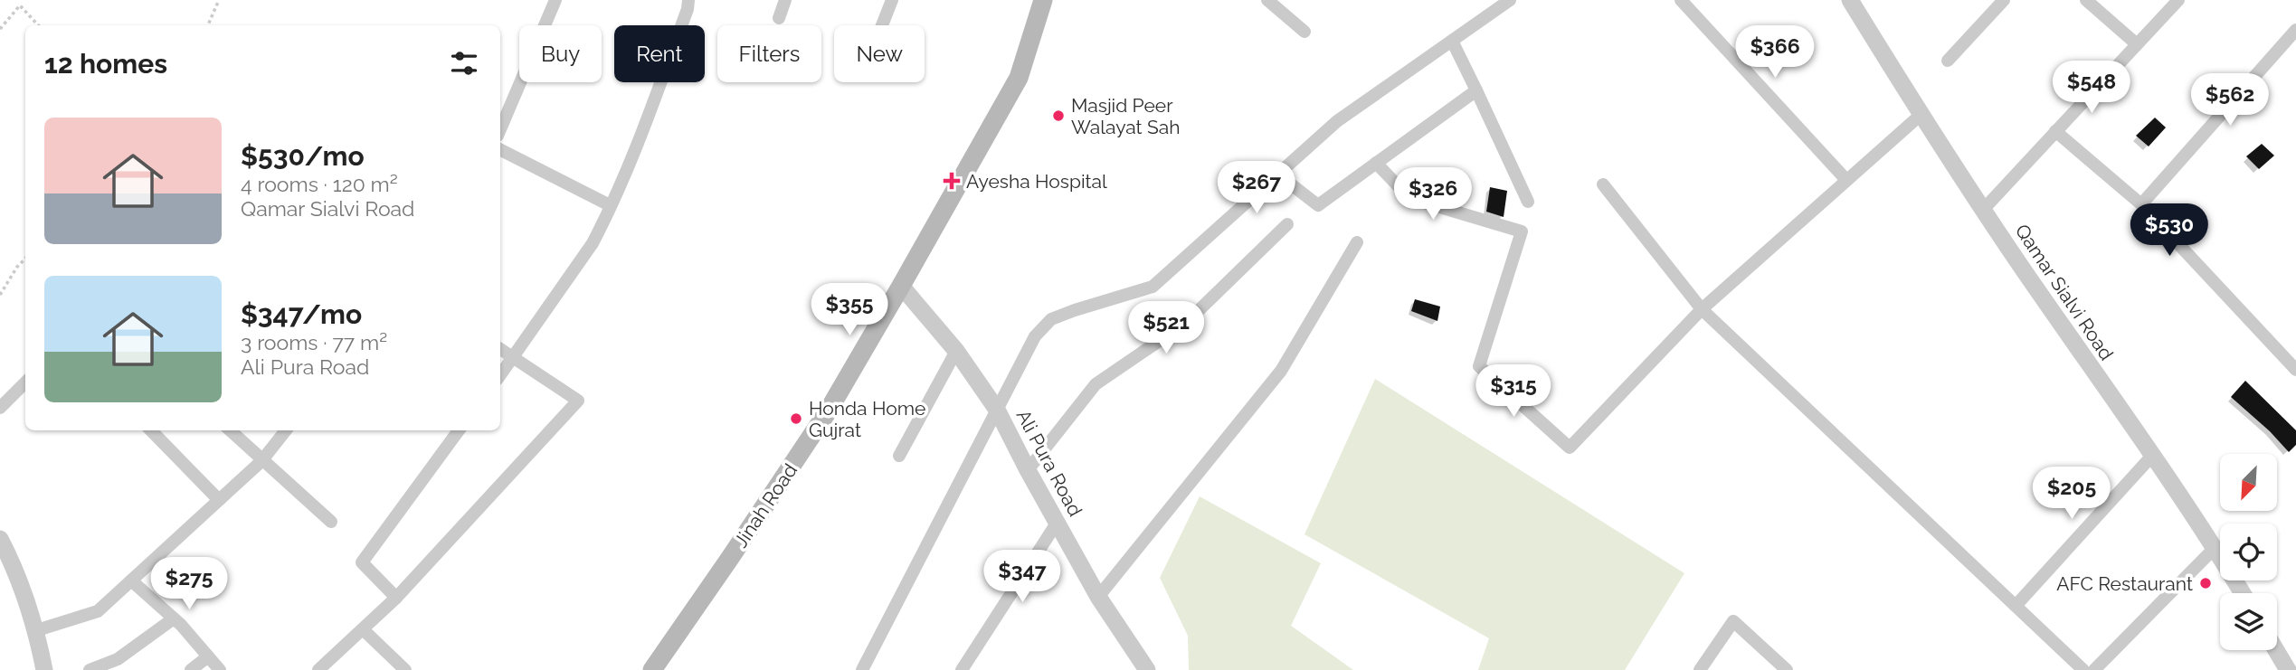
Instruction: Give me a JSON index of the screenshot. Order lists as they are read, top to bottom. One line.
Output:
{"streets":{"main road":["Jinah Road"],"street":["Qamar Sialvi Road","Ali Pura Road"]},"crossings":[["Ali Pura Road","Jinah Road"]],"places":{"other":["Masjid Peer Walayat Sah","Honda Home Gujrat","AFC Restaurant"],"health":["Ayesha Hospital"]},"north":"bottom left","page":{"price":["$366","$548","$562","$267","$326","$530","$355","$521","$315","$205","$347","$275"],"chip":["Buy","Rent","Filters","New"],"heading":"12 homes","list":[{"name":"$530/mo","note":"4 rooms · 120 m² · Qamar Sialvi Road"},{"name":"$347/mo","note":"3 rooms · 77 m² · Ali Pura Road"}]}}
